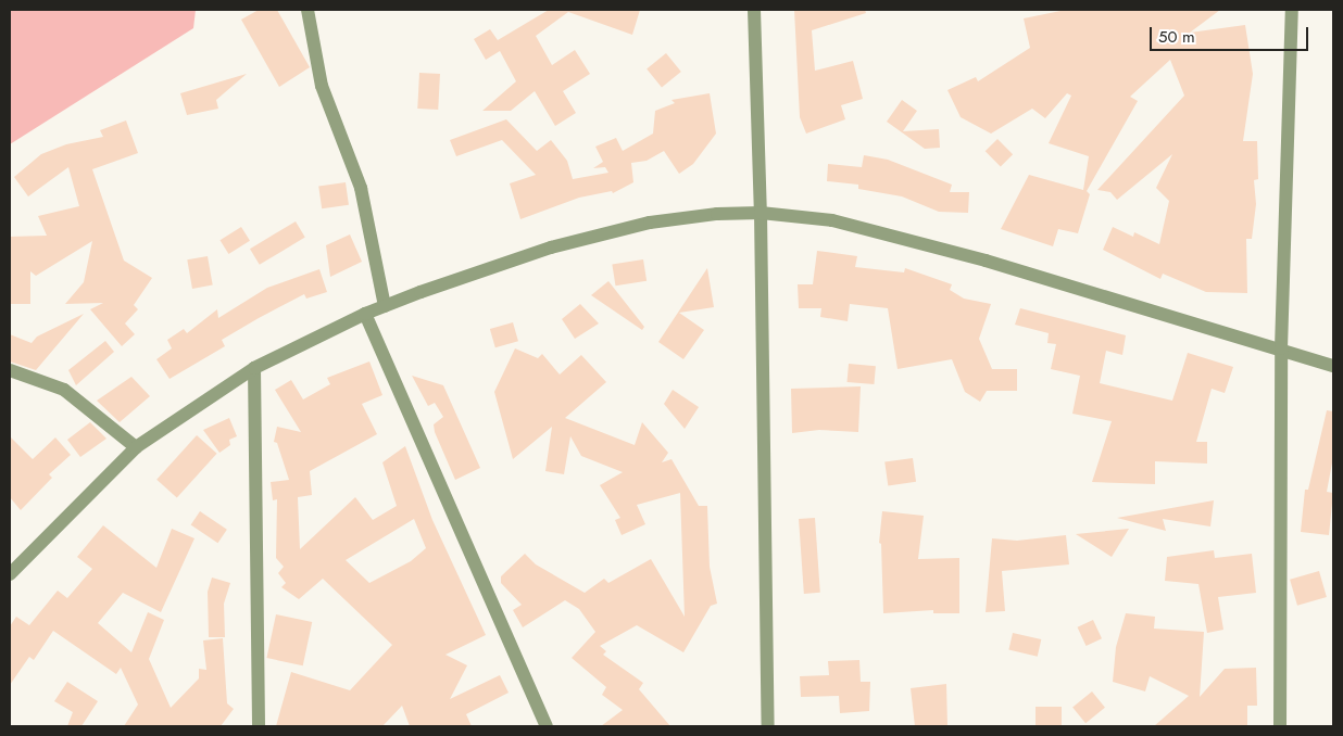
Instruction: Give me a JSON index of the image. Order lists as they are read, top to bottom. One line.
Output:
{"scale_bar":"50 m"}
